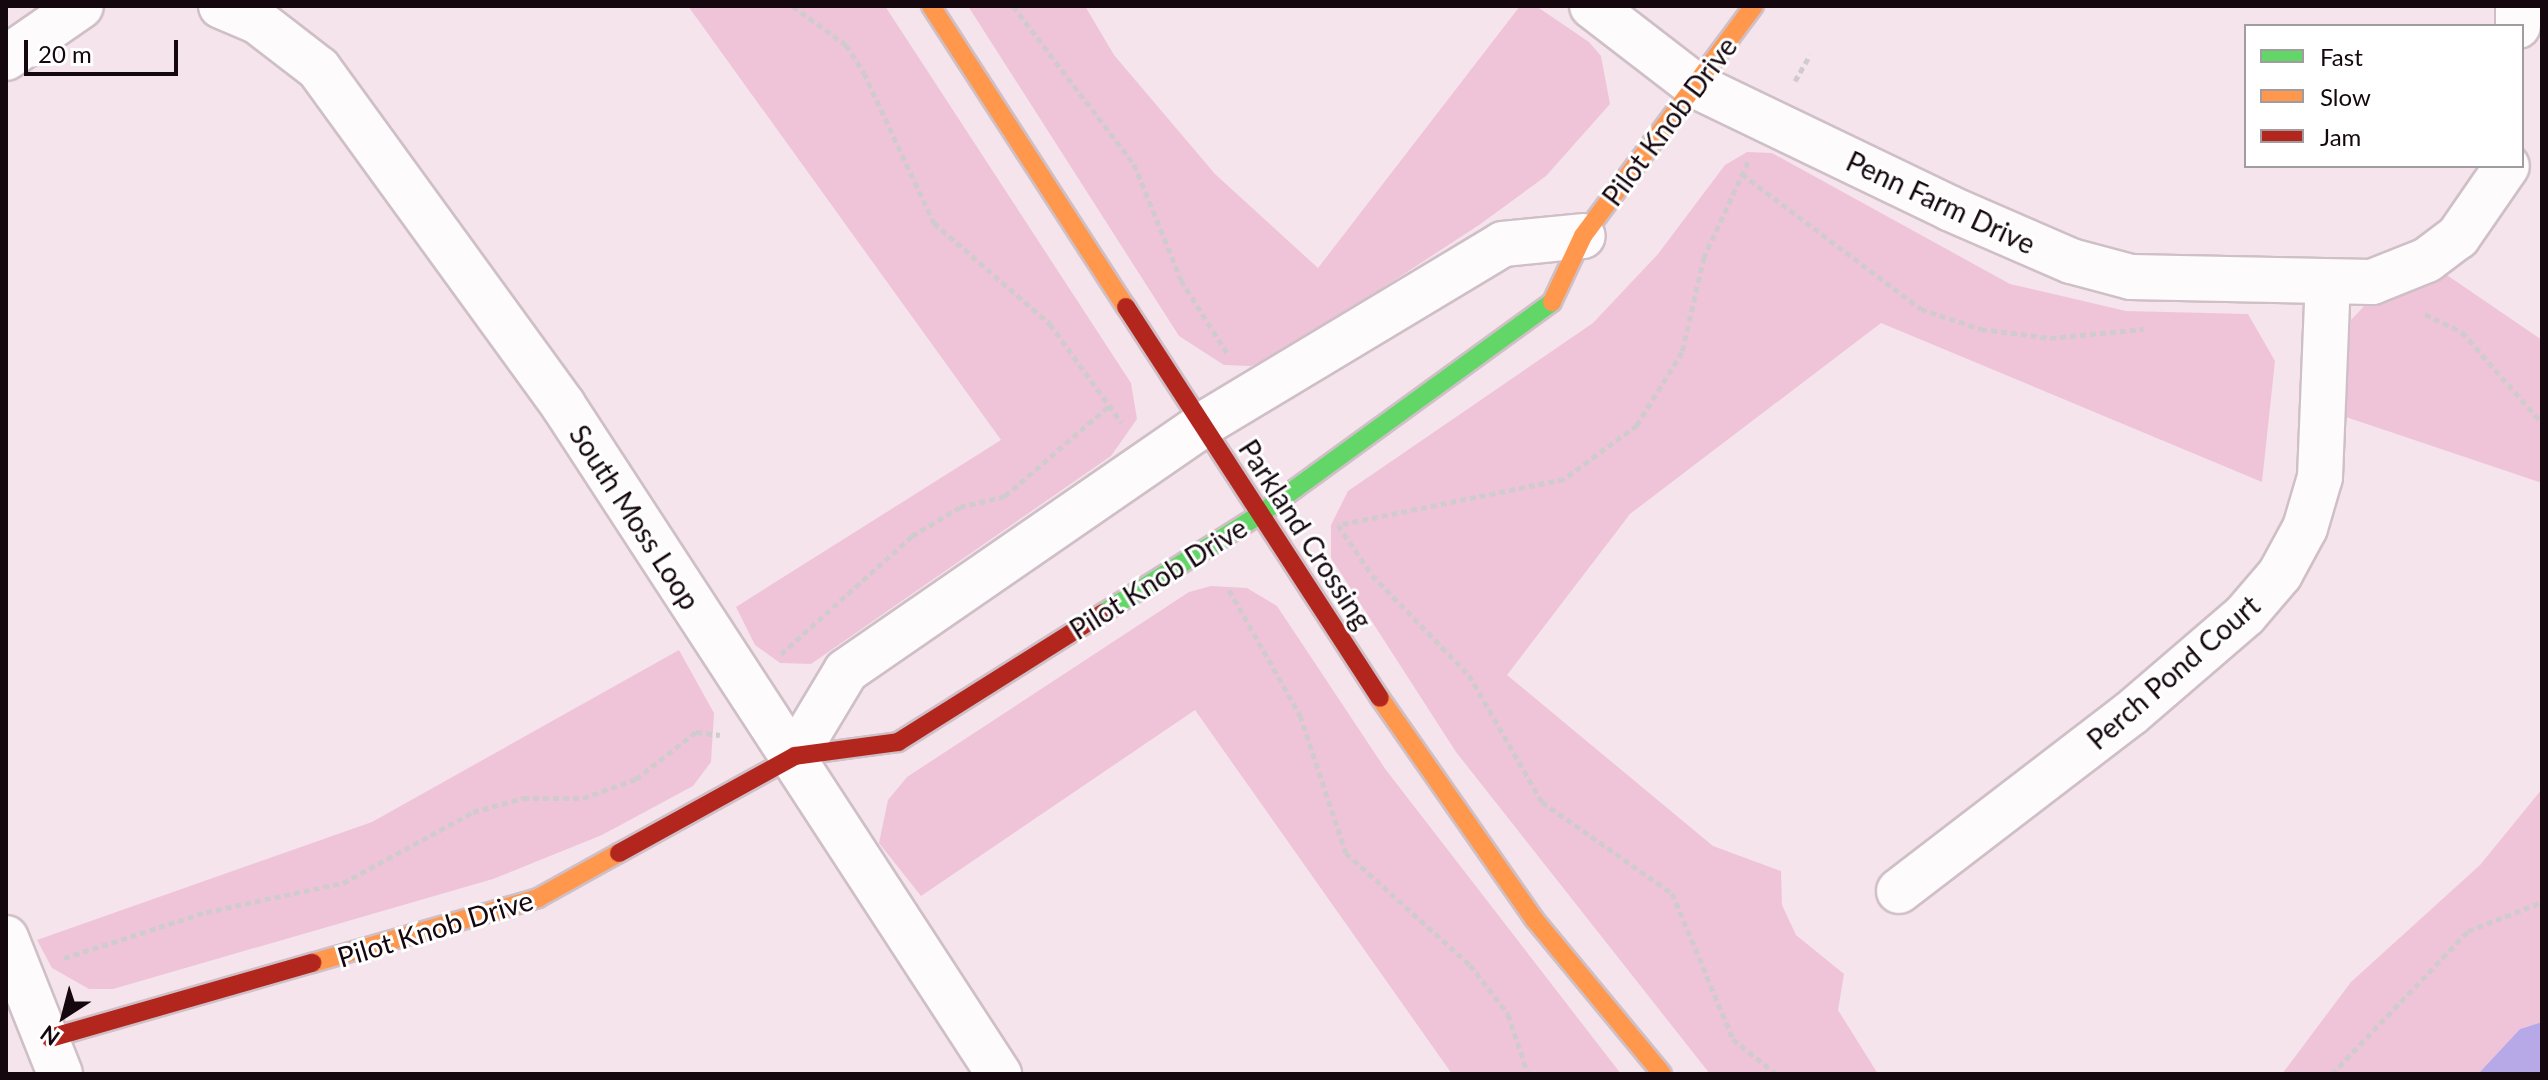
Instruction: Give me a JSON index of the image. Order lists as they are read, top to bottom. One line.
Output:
{"streets":{"street":["Pilot Knob Drive","Penn Farm Drive","South Moss Loop","Parkland Crossing","Perch Pond Court"]},"crossings":[["Pilot Knob Drive","Penn Farm Drive"],["Pilot Knob Drive","South Moss Loop"],["Pilot Knob Drive","Parkland Crossing"],["Penn Farm Drive","Perch Pond Court"]],"legend":["Fast","Slow","Jam"],"scale_bar":"20 m","north":"bottom left"}
